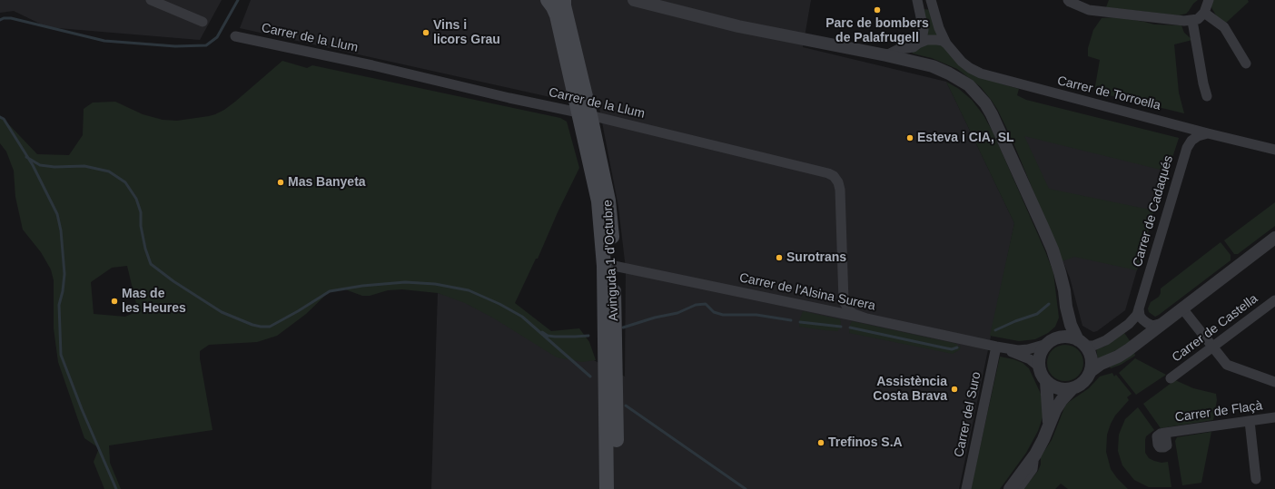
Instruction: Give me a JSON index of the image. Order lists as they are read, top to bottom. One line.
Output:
{"streets":{"main road":["Avinguda 1 d'Octubre"],"street":["Carrer de la Llum","Carrer de Torroella","Carrer de Cadaqués","Carrer de l'Alsina Surera","Carrer de Castella","Carrer de Flaçà","Carrer del Suro"]},"crossings":[["Carrer de la Llum","Avinguda 1 d'Octubre"],["Carrer de la Llum","Carrer de l'Alsina Surera"],["Carrer de Torroella","Carrer de Cadaqués"],["Carrer de Cadaqués","Carrer de l'Alsina Surera"],["Avinguda 1 d'Octubre","Carrer de l'Alsina Surera"],["Carrer de l'Alsina Surera","Carrer del Suro"]],"places":["Parc de bombers de Palafrugell","Vins i licors Grau","Esteva i CIA, SL","Mas Banyeta","Surotrans","Mas de les Heures","Assistència Costa Brava","Trefinos S.A"]}
